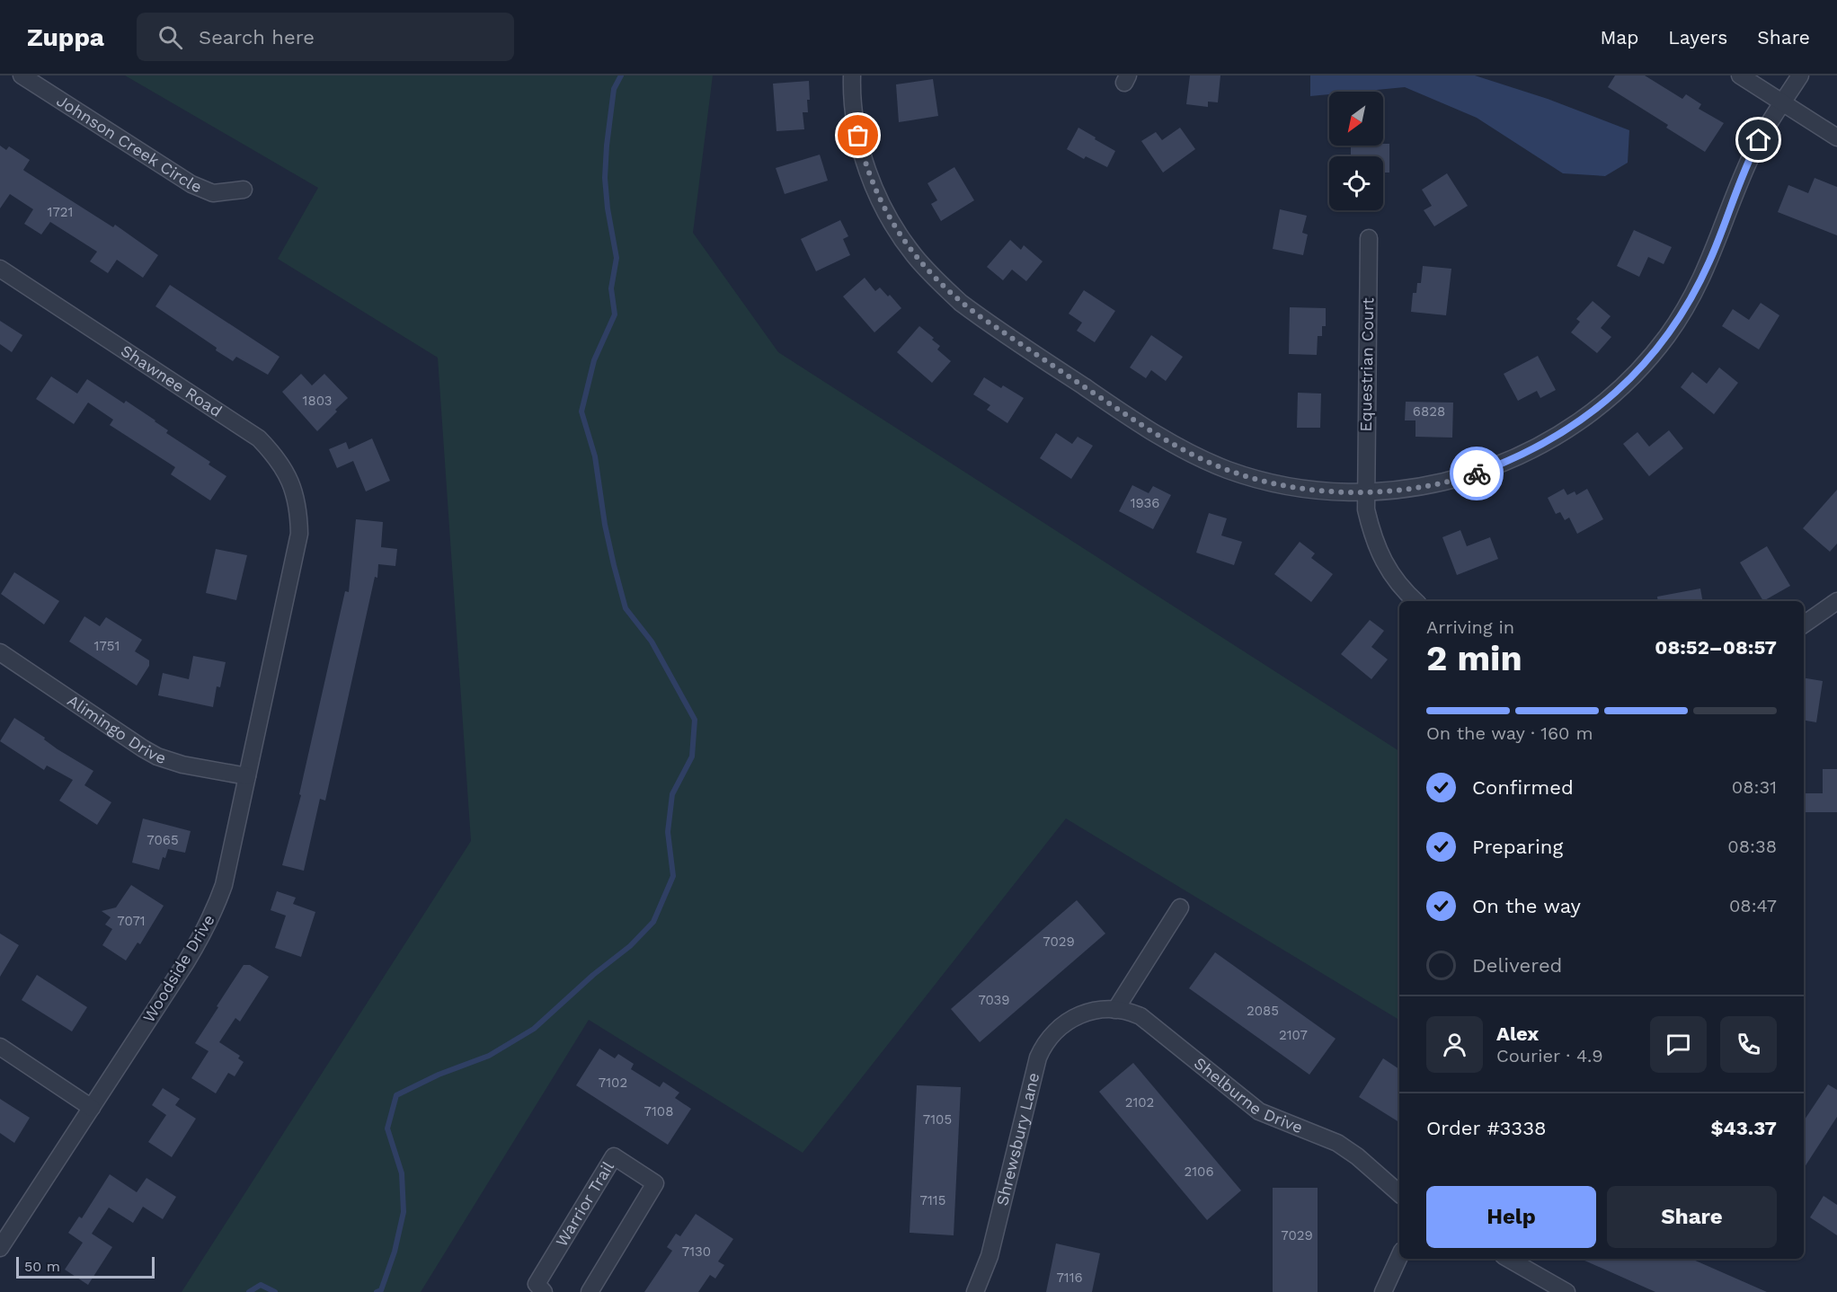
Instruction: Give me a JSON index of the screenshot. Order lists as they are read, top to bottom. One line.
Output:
{"streets":{"street":["Johnson Creek Circle","Equestrian Court","Shawnee Road","Alimingo Drive","Woodside Drive","Shelburne Drive","Shrewsbury Lane","Warrior Trail"]},"crossings":[["Shawnee Road","Woodside Drive"],["Alimingo Drive","Woodside Drive"],["Shelburne Drive","Shrewsbury Lane"]],"house_numbers":["1721","1803","6828","1936","1751","7065","7071","7029","7039","2085","2107","7102","2102","7108","7105","2106","7115","7029","7130","7116"],"scale_bar":"50 m","north":"bottom left","page":{"header":"Zuppa","search":"Search here","nav":["Map","Layers","Share"],"heading":["2 min","Arriving in","08:52–08:57"],"panel":["Alex","Courier · 4.9","Order #3338","$43.37"],"bar":"On the way · 160 m","list":[["Confirmed","08:31"],["Preparing","08:38"],["On the way","08:47"],"Delivered"],"buttons":["Help","Share"],"scale":"50 m"}}
